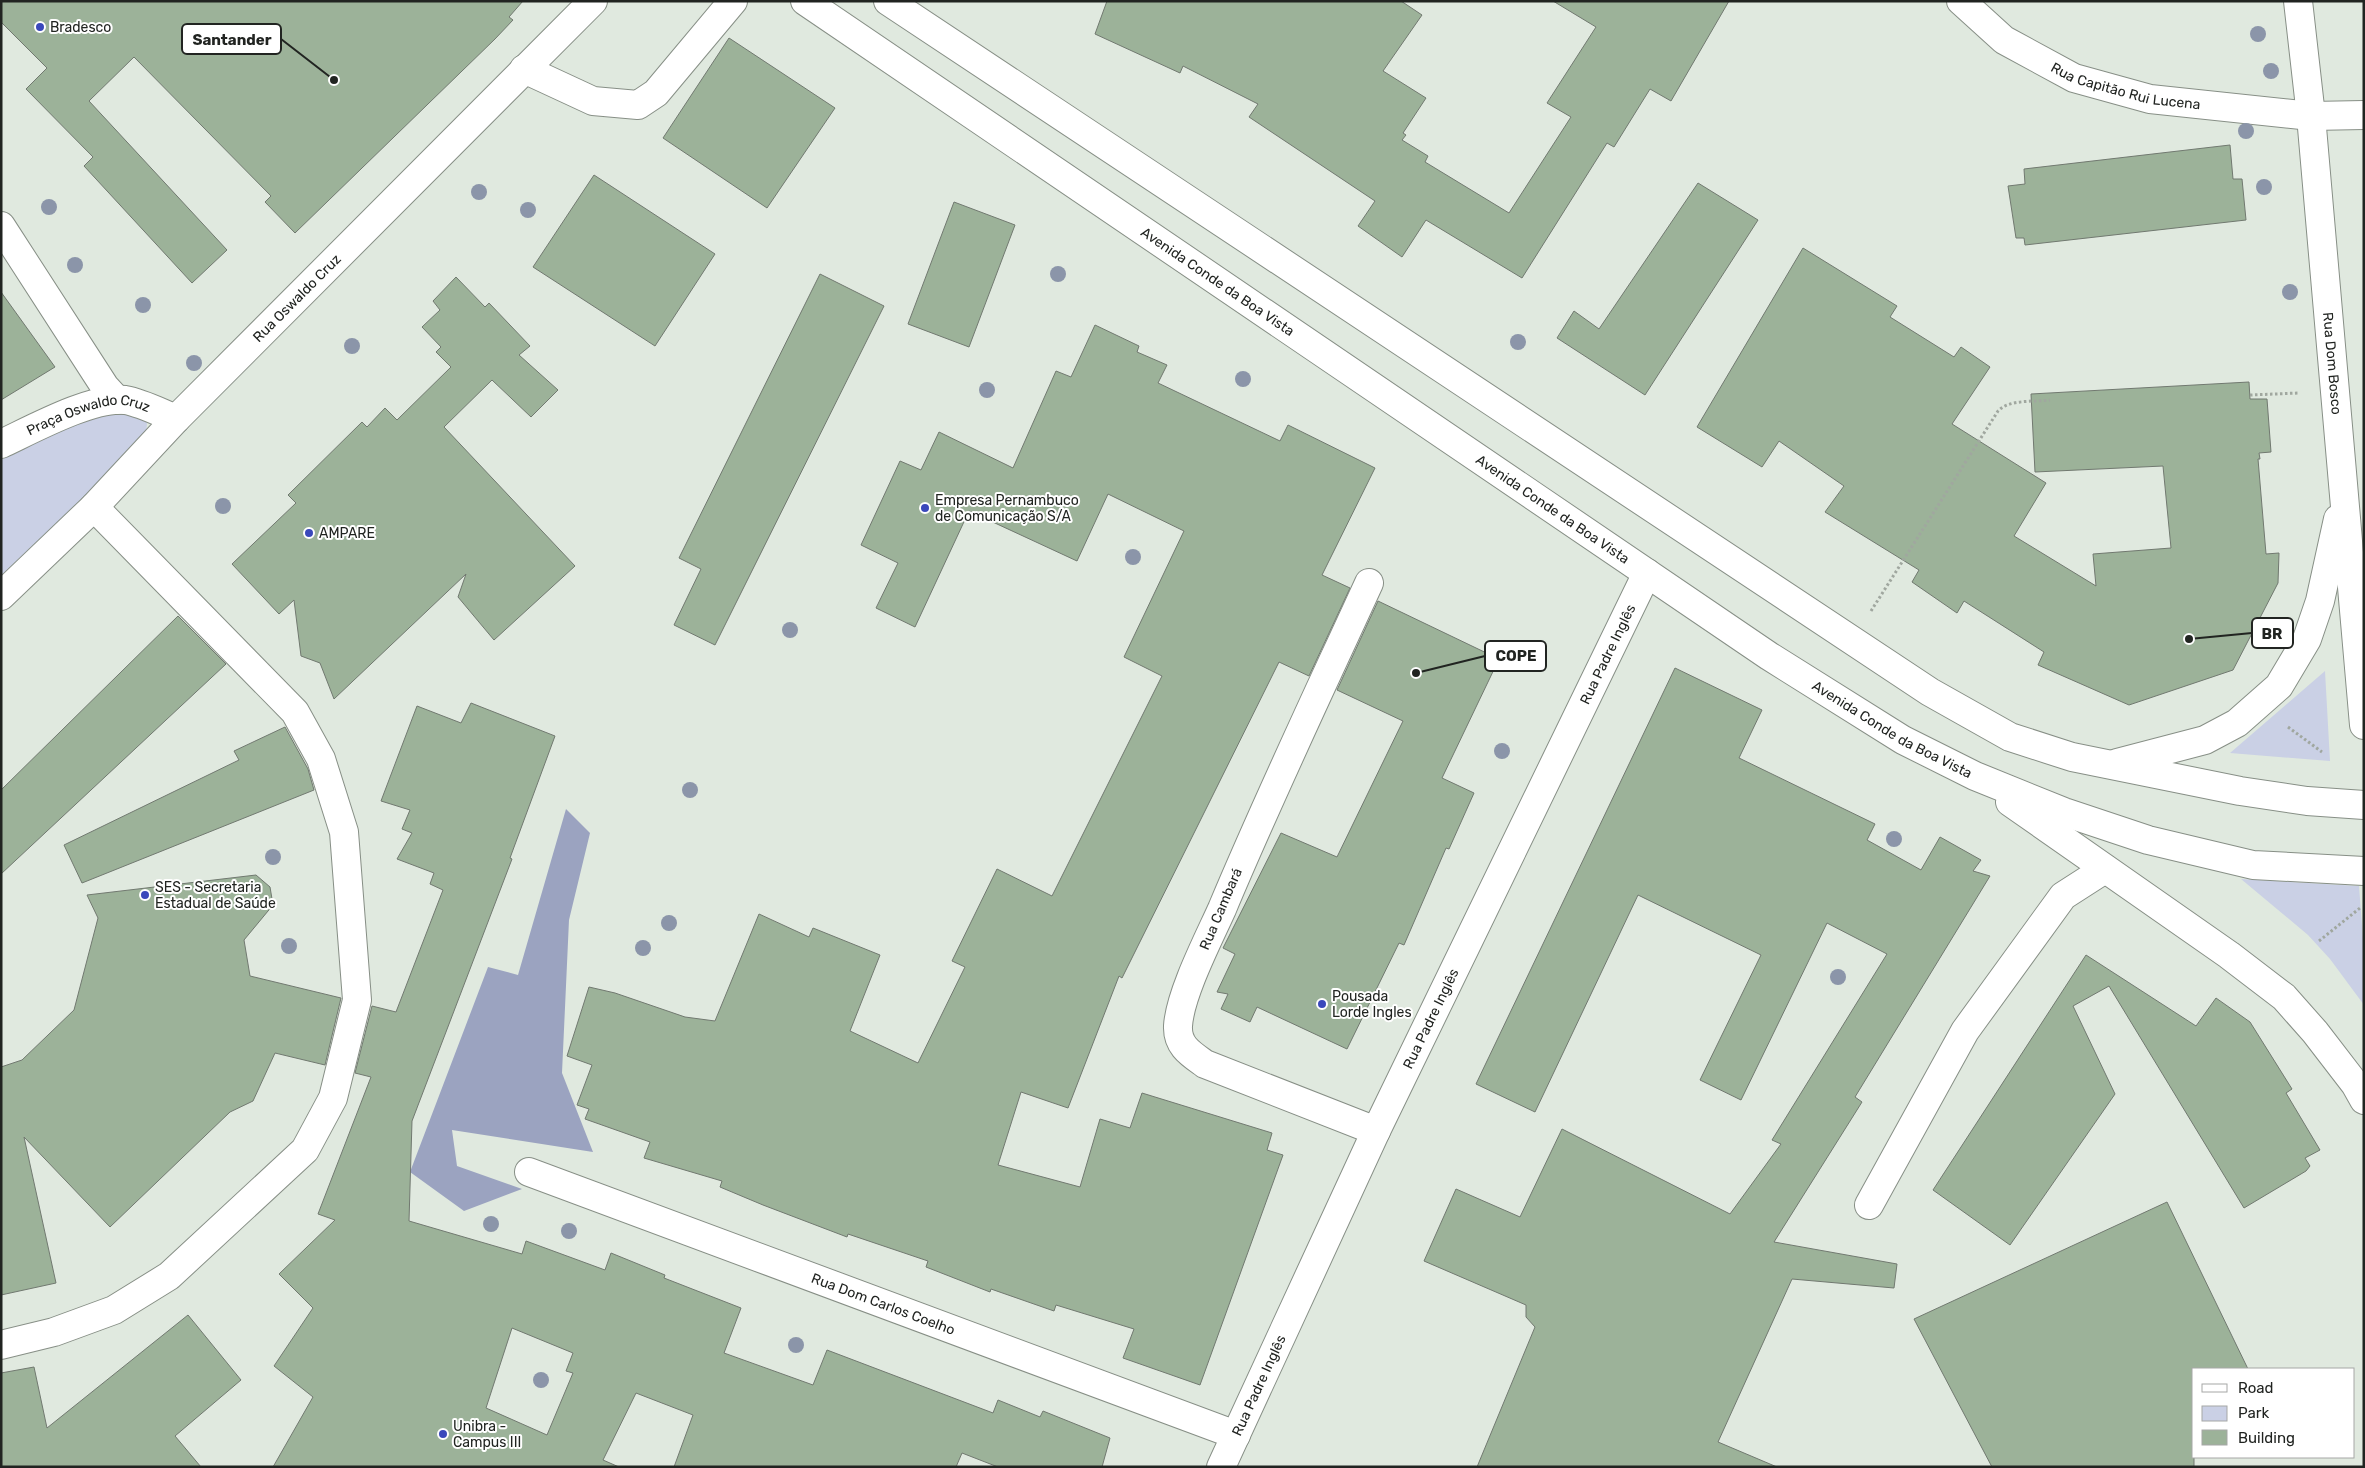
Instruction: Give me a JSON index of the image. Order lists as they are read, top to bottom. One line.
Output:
{"streets":{"main road":["Rua Capitão Rui Lucena","Avenida Conde da Boa Vista","Rua Oswaldo Cruz","Rua Dom Bosco","Praça Oswaldo Cruz","Rua Padre Inglês","Rua Cambará","Rua Dom Carlos Coelho"]},"crossings":[["Rua Capitão Rui Lucena","Rua Dom Bosco"],["Avenida Conde da Boa Vista","Rua Padre Inglês"],["Rua Oswaldo Cruz","Praça Oswaldo Cruz"],["Rua Padre Inglês","Rua Cambará"],["Rua Padre Inglês","Rua Dom Carlos Coelho"]],"places":["Bradesco","Santander","Empresa Pernambuco de Comunicação S/A","AMPARE","BR","COPE","SES - Secretaria Estadual de Saúde","Pousada Lorde Ingles","Unibra - Campus III"],"legend":["Road","Park","Building"]}
